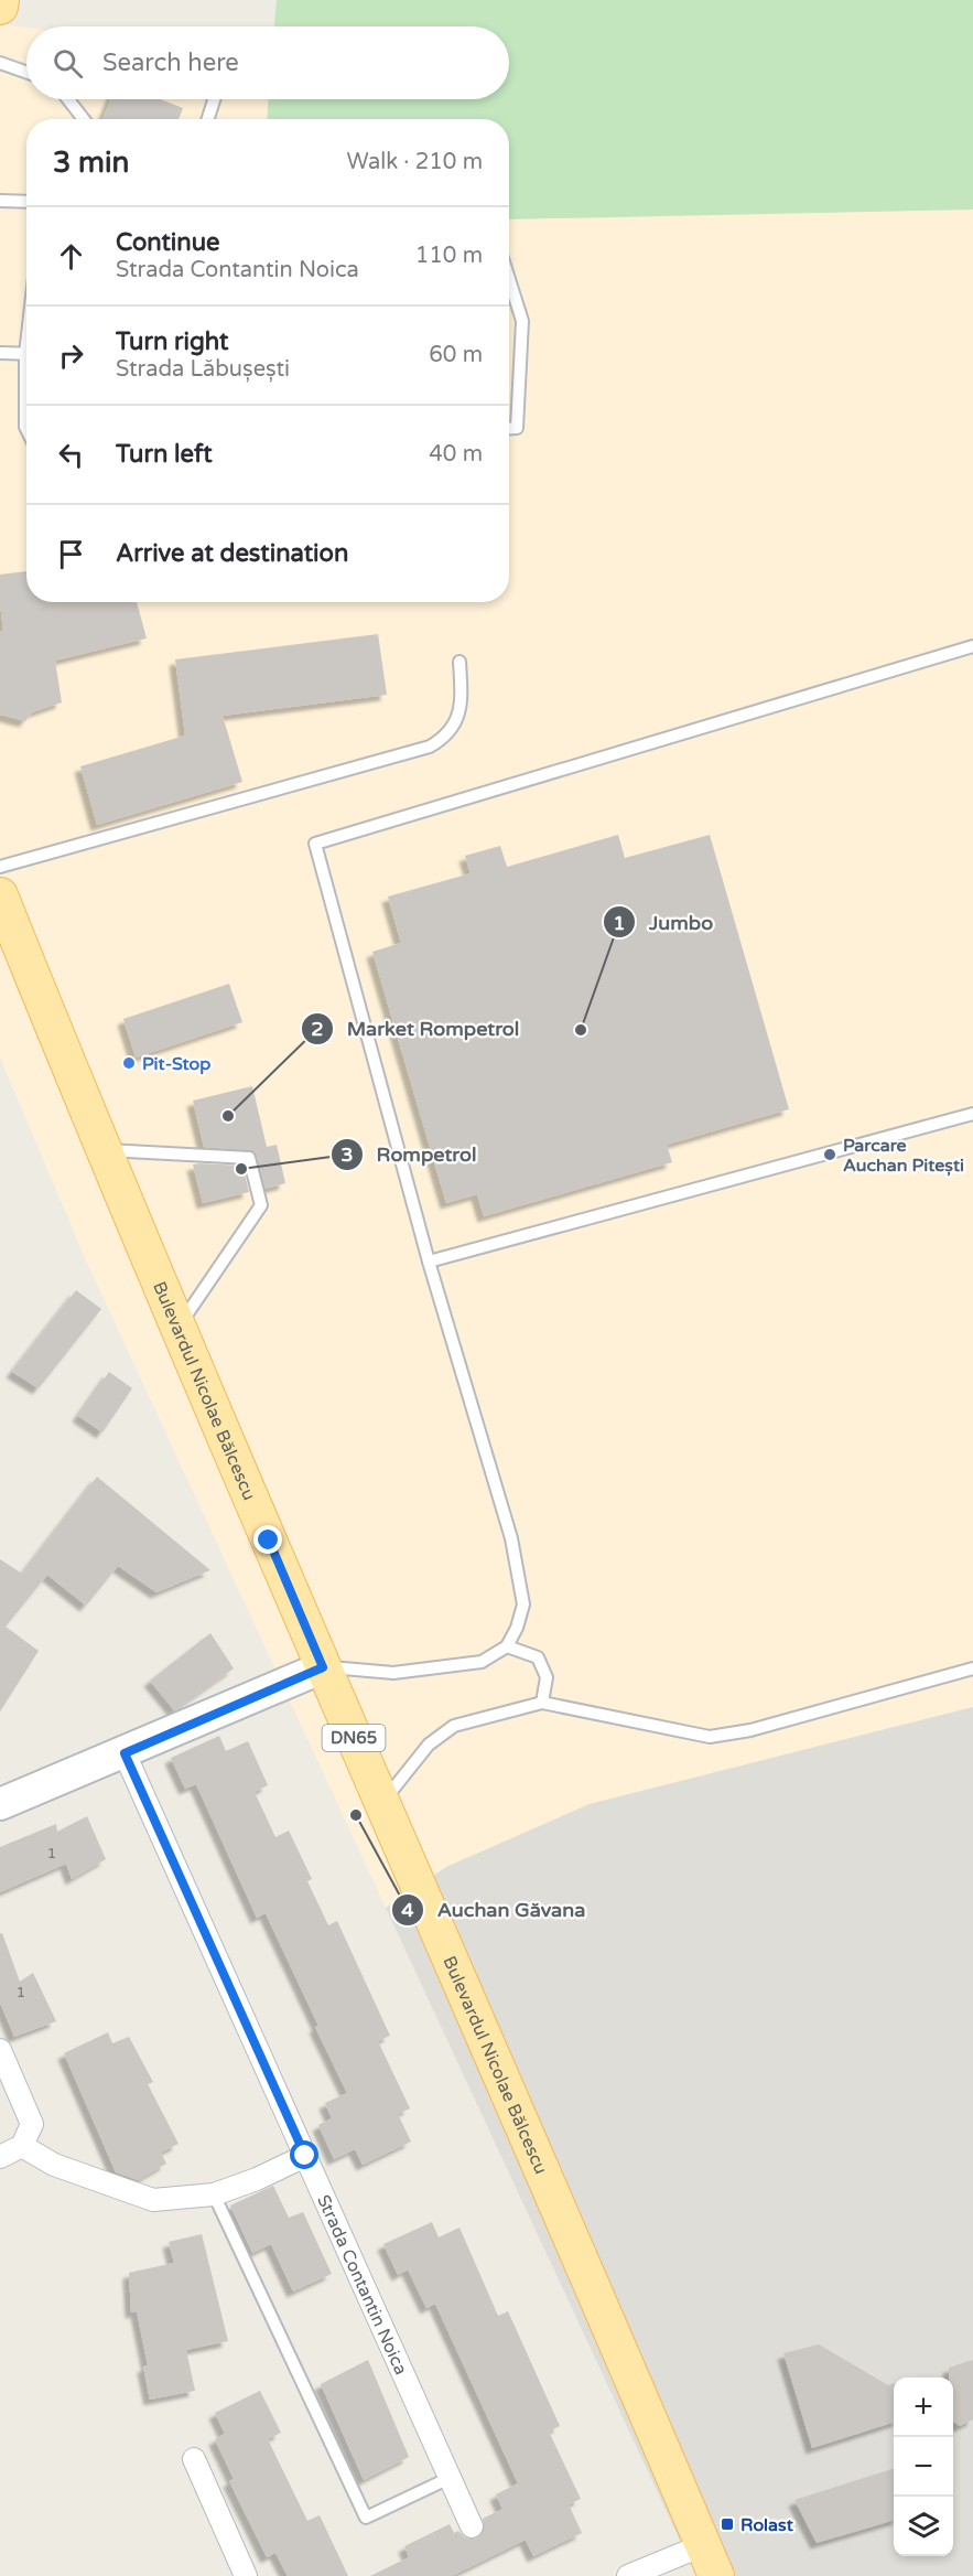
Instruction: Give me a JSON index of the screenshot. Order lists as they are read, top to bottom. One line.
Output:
{"streets":{"main road":["Bulevardul Nicolae Bălcescu","DN65"],"street":["Strada Contantin Noica"]},"places":{"other":["Jumbo","Pit-Stop","Market Rompetrol","Parcare Auchan Pitești","Rompetrol","Auchan Găvana"],"transit":["Rolast"]},"house_numbers":["1","1"],"page":{"search":"Search here","heading":["3 min","Walk · 210 m"],"list":[["Continue","Strada Contantin Noica","110 m"],["Turn right","Strada Lăbușești","60 m"],["Turn left","40 m"],"Arrive at destination"],"map_buttons":["+","−"]}}
